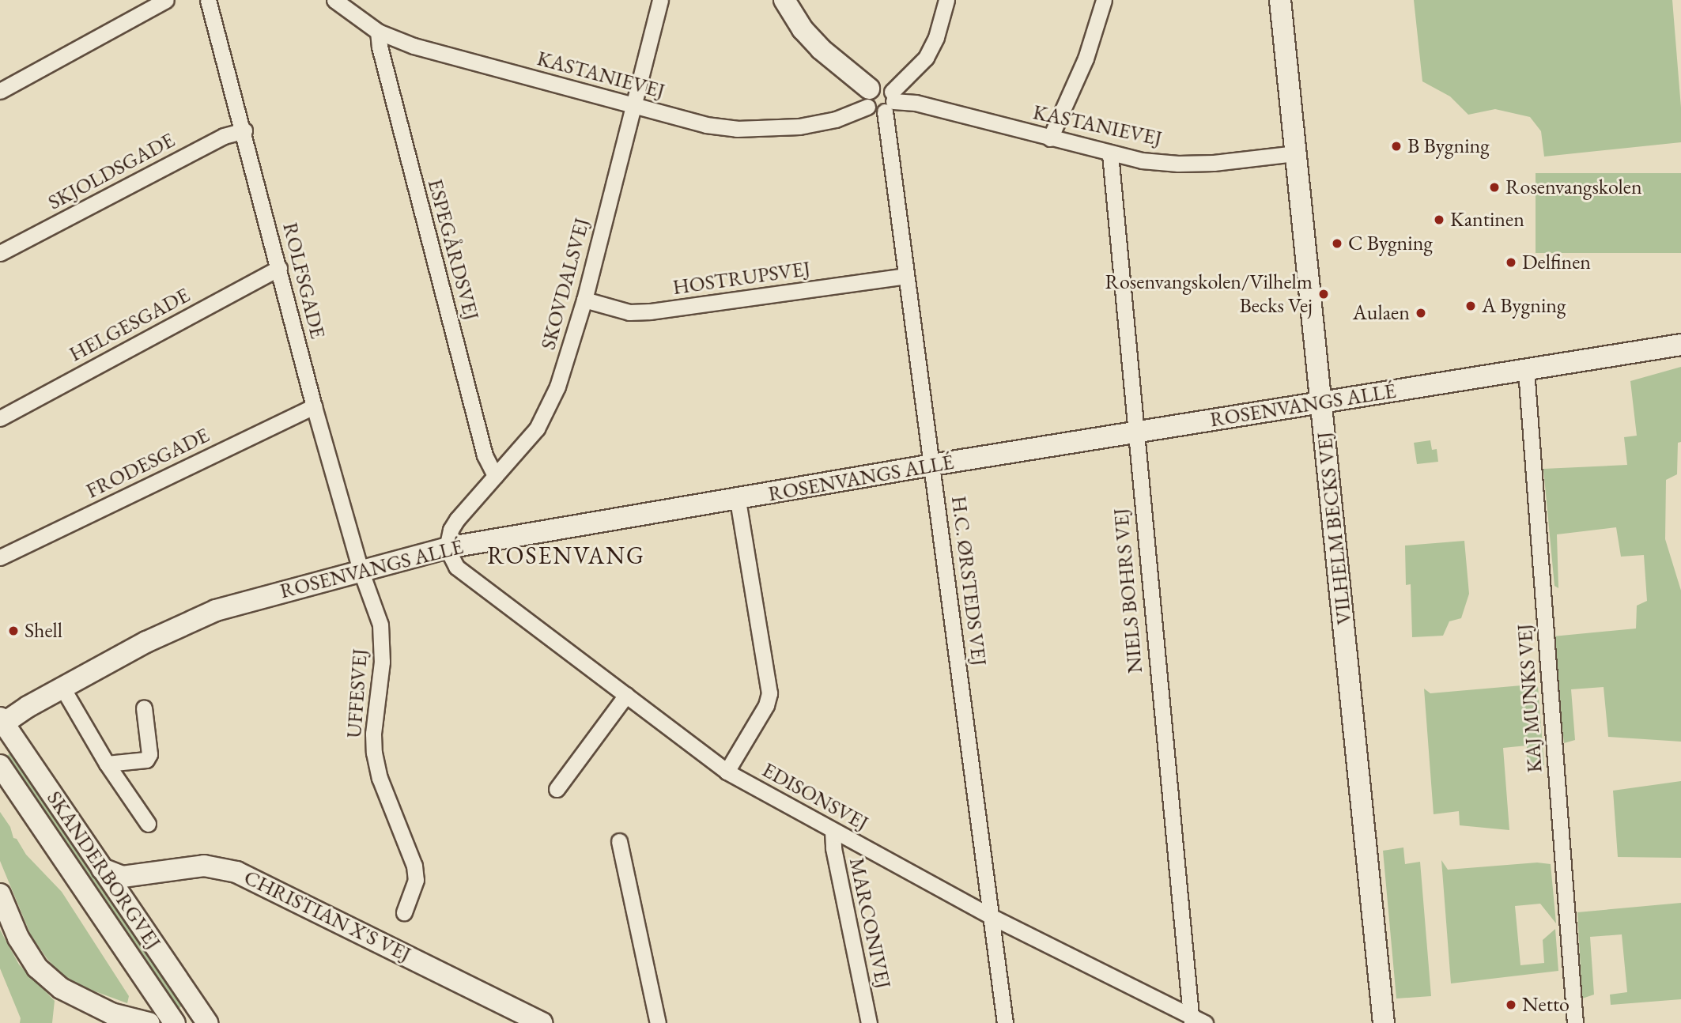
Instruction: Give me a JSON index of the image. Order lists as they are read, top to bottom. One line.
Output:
{"streets":{"street":["KASTANIEVEJ","SKJOLDSGADE","ESPEGÅRDSVEJ","HOSTRUPSVEJ","ROLFSGADE","SKOVDALSVEJ","HELGESGADE","ROSENVANGS ALLÉ","FRODESGADE","VILHELM BECKS VEJ","H.C. ØRSTEDS VEJ","NIELS BOHRS VEJ","UFFESVEJ","KAJ MUNKS VEJ","EDISONSVEJ","SKANDERBORGVEJ","CHRISTIAN X'S VEJ","MARCONIVEJ"]},"crossings":[["KASTANIEVEJ","ESPEGÅRDSVEJ"],["KASTANIEVEJ","SKOVDALSVEJ"],["KASTANIEVEJ","VILHELM BECKS VEJ"],["KASTANIEVEJ","H.C. ØRSTEDS VEJ"],["KASTANIEVEJ","NIELS BOHRS VEJ"],["SKJOLDSGADE","ROLFSGADE"],["ESPEGÅRDSVEJ","SKOVDALSVEJ"],["HOSTRUPSVEJ","SKOVDALSVEJ"],["HOSTRUPSVEJ","H.C. ØRSTEDS VEJ"],["ROLFSGADE","HELGESGADE"],["ROLFSGADE","ROSENVANGS ALLÉ"],["ROLFSGADE","FRODESGADE"],["ROLFSGADE","UFFESVEJ"],["SKOVDALSVEJ","ROSENVANGS ALLÉ"],["SKOVDALSVEJ","EDISONSVEJ"],["ROSENVANGS ALLÉ","VILHELM BECKS VEJ"],["ROSENVANGS ALLÉ","H.C. ØRSTEDS VEJ"],["ROSENVANGS ALLÉ","NIELS BOHRS VEJ"],["ROSENVANGS ALLÉ","UFFESVEJ"],["ROSENVANGS ALLÉ","KAJ MUNKS VEJ"],["ROSENVANGS ALLÉ","EDISONSVEJ"],["ROSENVANGS ALLÉ","SKANDERBORGVEJ"],["H.C. ØRSTEDS VEJ","EDISONSVEJ"],["NIELS BOHRS VEJ","EDISONSVEJ"],["EDISONSVEJ","MARCONIVEJ"],["SKANDERBORGVEJ","CHRISTIAN X'S VEJ"]],"districts":["ROSENVANG"],"places":["B Bygning","Rosenvangskolen","Kantinen","C Bygning","Delfinen","Rosenvangskolen/Vilhelm Becks Vej","A Bygning","Aulaen","Shell","Netto"]}
